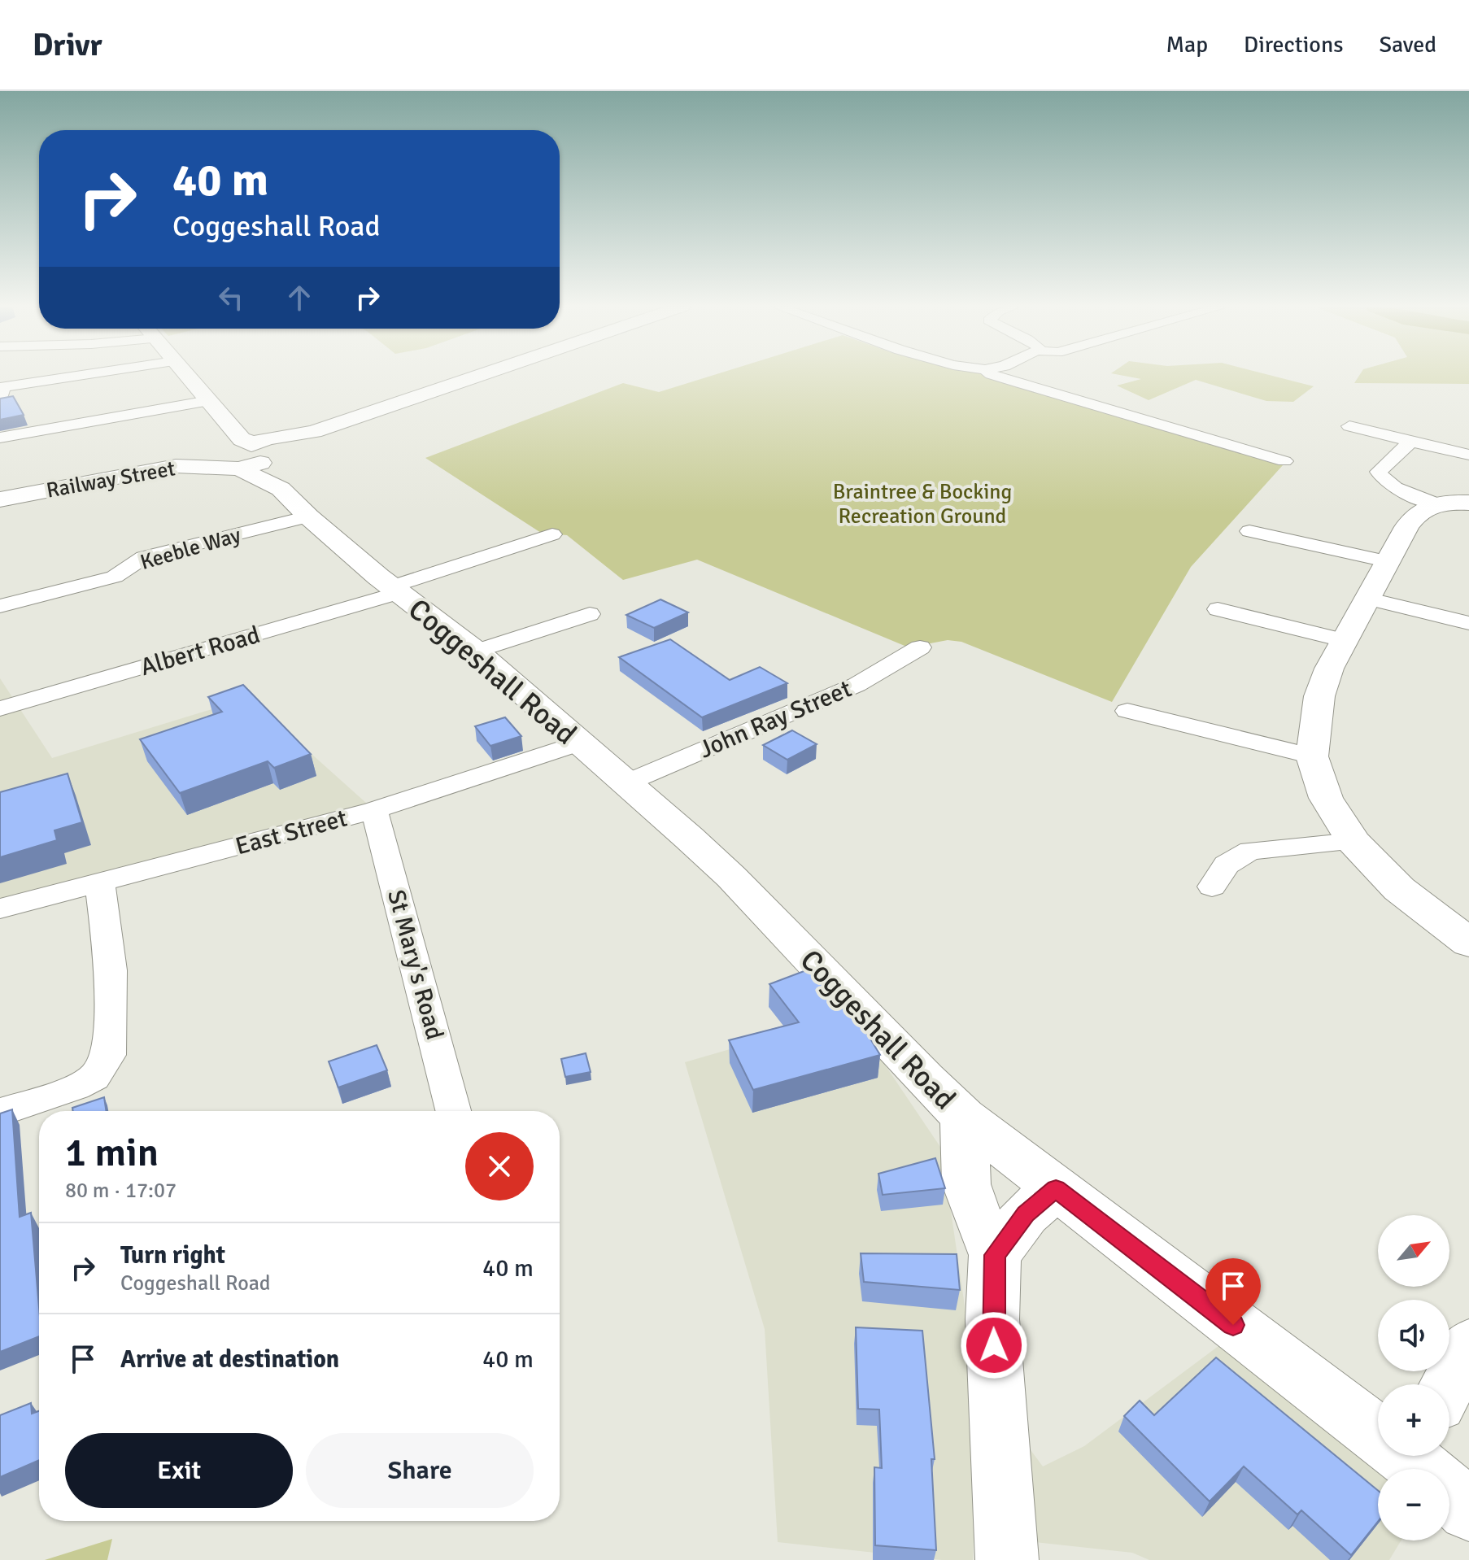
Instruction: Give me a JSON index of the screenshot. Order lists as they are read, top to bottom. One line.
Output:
{"streets":{"main road":["Railway Street","Coggeshall Road"],"street":["Keeble Way","Albert Road","John Ray Street","East Street","St Mary's Road"]},"crossings":[["Railway Street","Coggeshall Road"],["Keeble Way","Coggeshall Road"],["Albert Road","Coggeshall Road"],["Coggeshall Road","John Ray Street"],["Coggeshall Road","East Street"],["East Street","St Mary's Road"]],"parks":["Braintree & Bocking Recreation Ground"],"north":"top right","page":{"header":"Drivr","nav":["Map","Directions","Saved"],"turn":["40 m","Coggeshall Road"],"heading":["1 min","80 m · 17:07"],"map_buttons":["+","−"],"list":[{"name":"Turn right","note":"Coggeshall Road","value":"40 m"},{"name":"Arrive at destination","value":"40 m"}],"buttons":["Exit","Share"]}}
